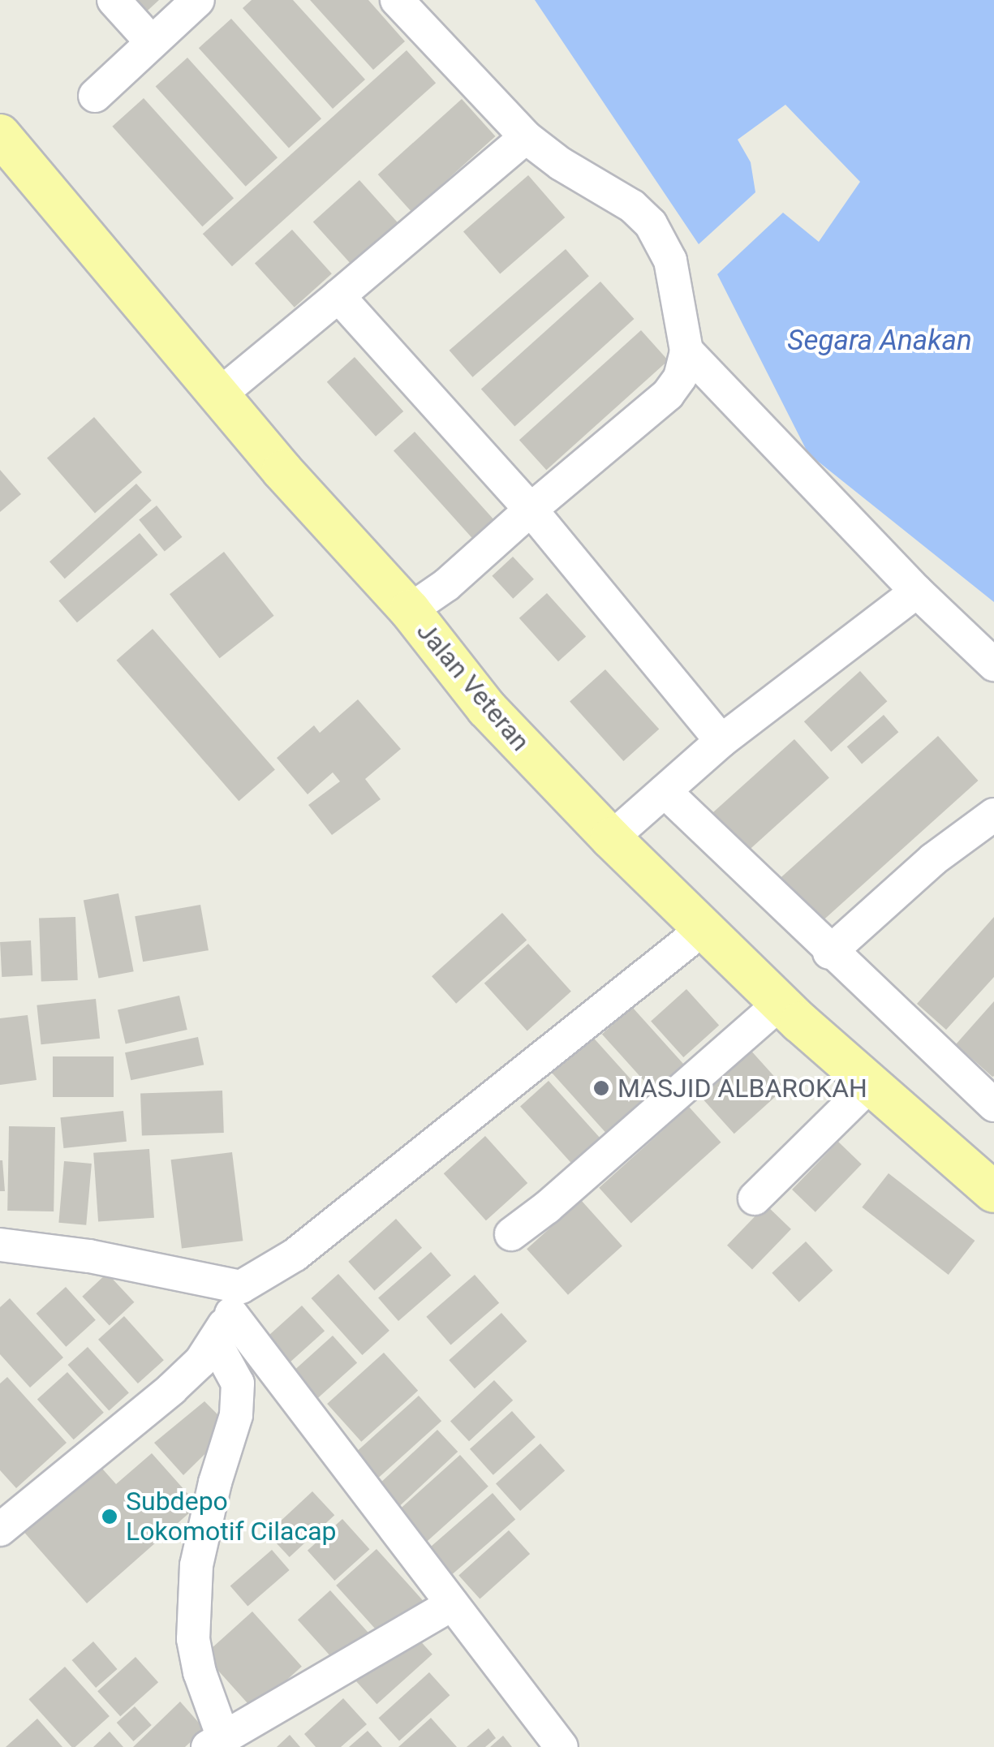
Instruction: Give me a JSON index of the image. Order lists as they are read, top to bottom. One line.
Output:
{"streets":{"main road":["Jalan Veteran"]},"water":["Segara Anakan"],"places":["MASJID ALBAROKAH","Subdepo Lokomotif Cilacap"]}
